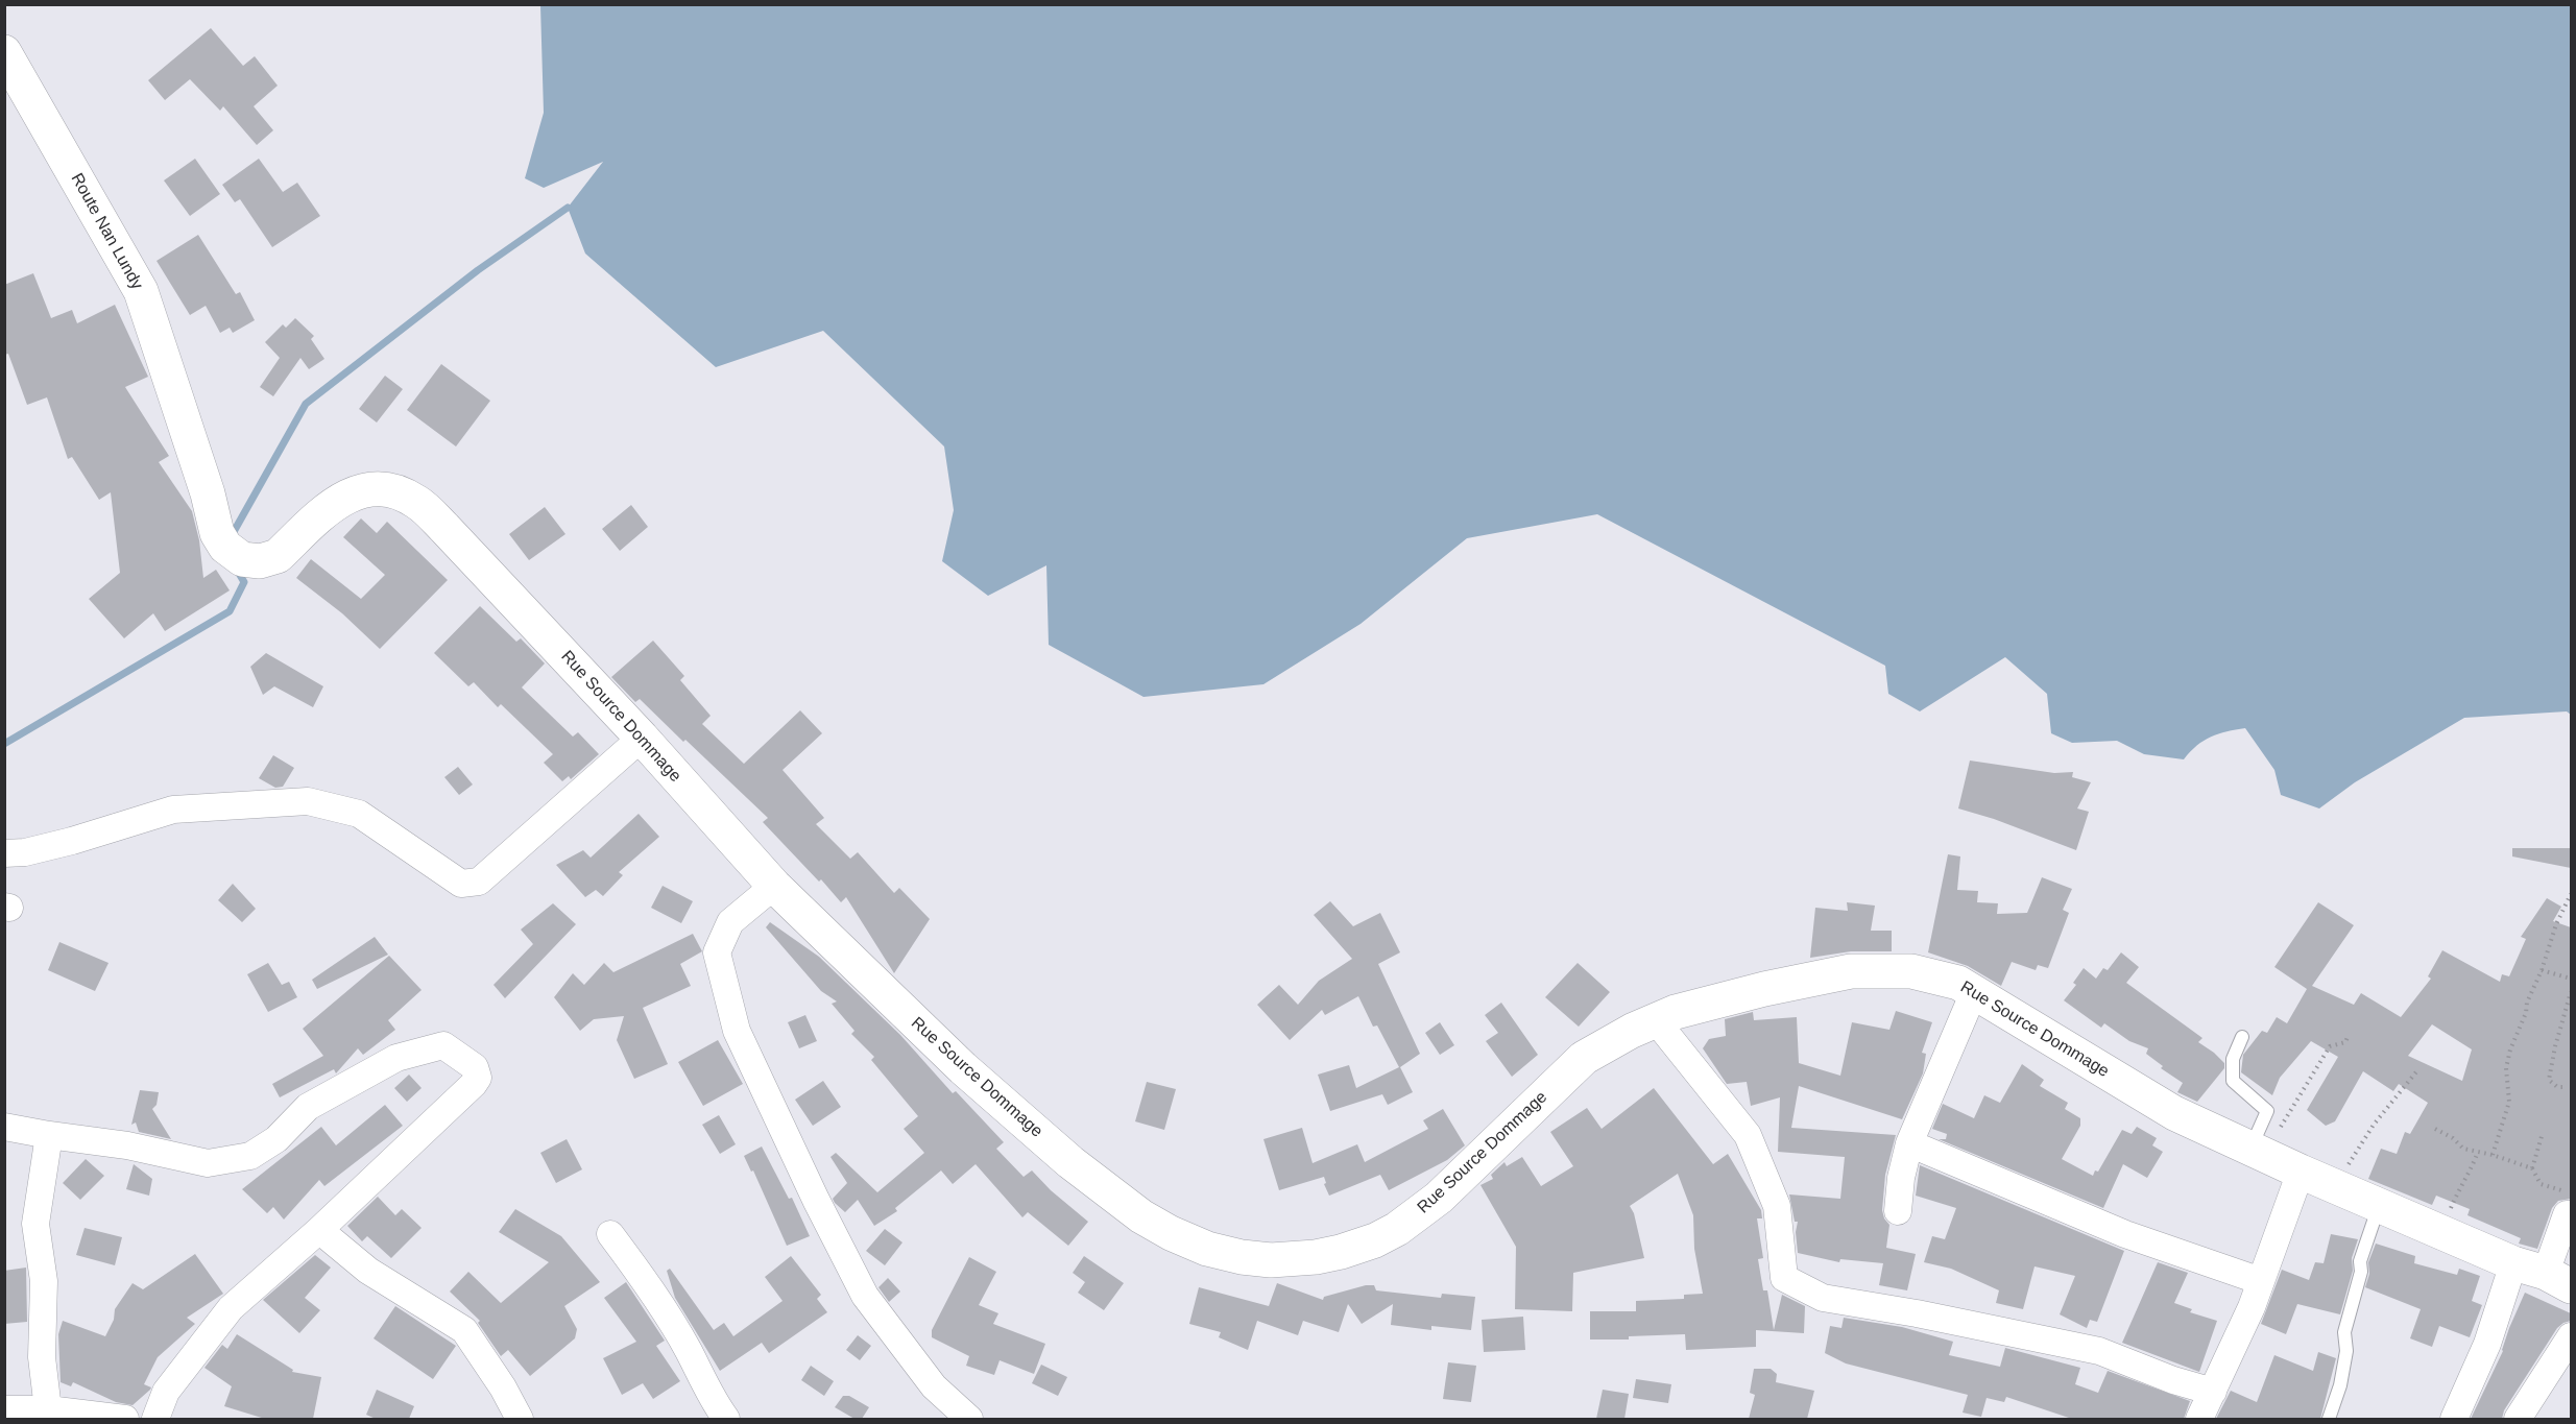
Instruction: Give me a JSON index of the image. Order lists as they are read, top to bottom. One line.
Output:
{"streets":{"main road":["Route Nan Lundy","Rue Source Dommage"]},"crossings":[["Route Nan Lundy","Rue Source Dommage"]]}
